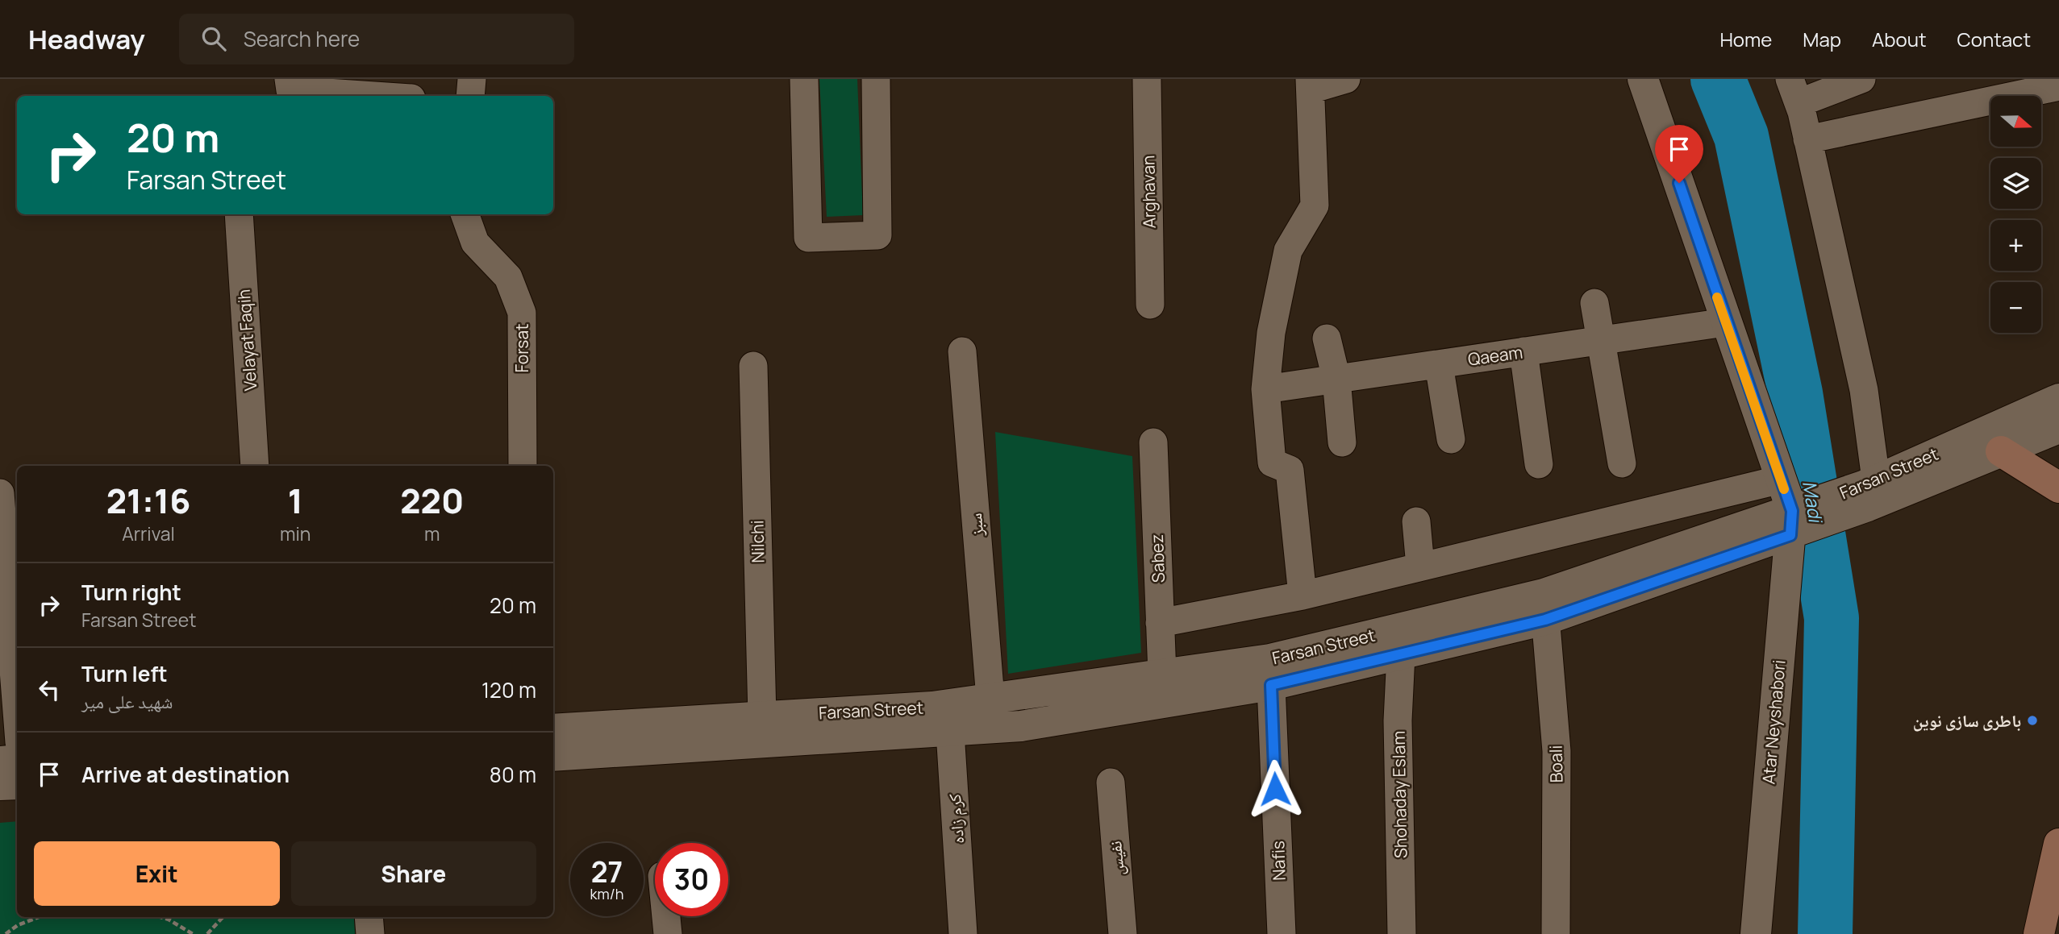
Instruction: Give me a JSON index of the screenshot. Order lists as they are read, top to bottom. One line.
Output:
{"streets":{"street":["Arghavan","Velayat Faqih","Forsat","Qaeam","Farsan Street","سبز","Nilchi","Sabez","Atar Neyshabori","Boali","Shohaday Eslam","کرم زاده","نفیس","Nafis"]},"crossings":[["Farsan Street","سبز"],["Farsan Street","Nilchi"],["Farsan Street","Sabez"],["Farsan Street","Atar Neyshabori"],["Farsan Street","Boali"],["Farsan Street","Shohaday Eslam"],["Farsan Street","کرم زاده"],["Farsan Street","Nafis"]],"water":["Madi"],"places":["باطری سازی نوین"],"north":"right","page":{"header":"Headway","search":"Search here","nav":["Home","Map","About","Contact"],"map_buttons":["+","−"],"turn":["20 m","Farsan Street"],"eta":["21:16","Arrival","1","min","220","m"],"list":[{"name":"Turn right","note":"Farsan Street","value":"20 m"},{"name":"Turn left","note":"شهید علی میر","value":"120 m"},{"name":"Arrive at destination","value":"80 m"}],"buttons":["Exit","Share"],"speed":"27 km/h","limit":"30"}}
